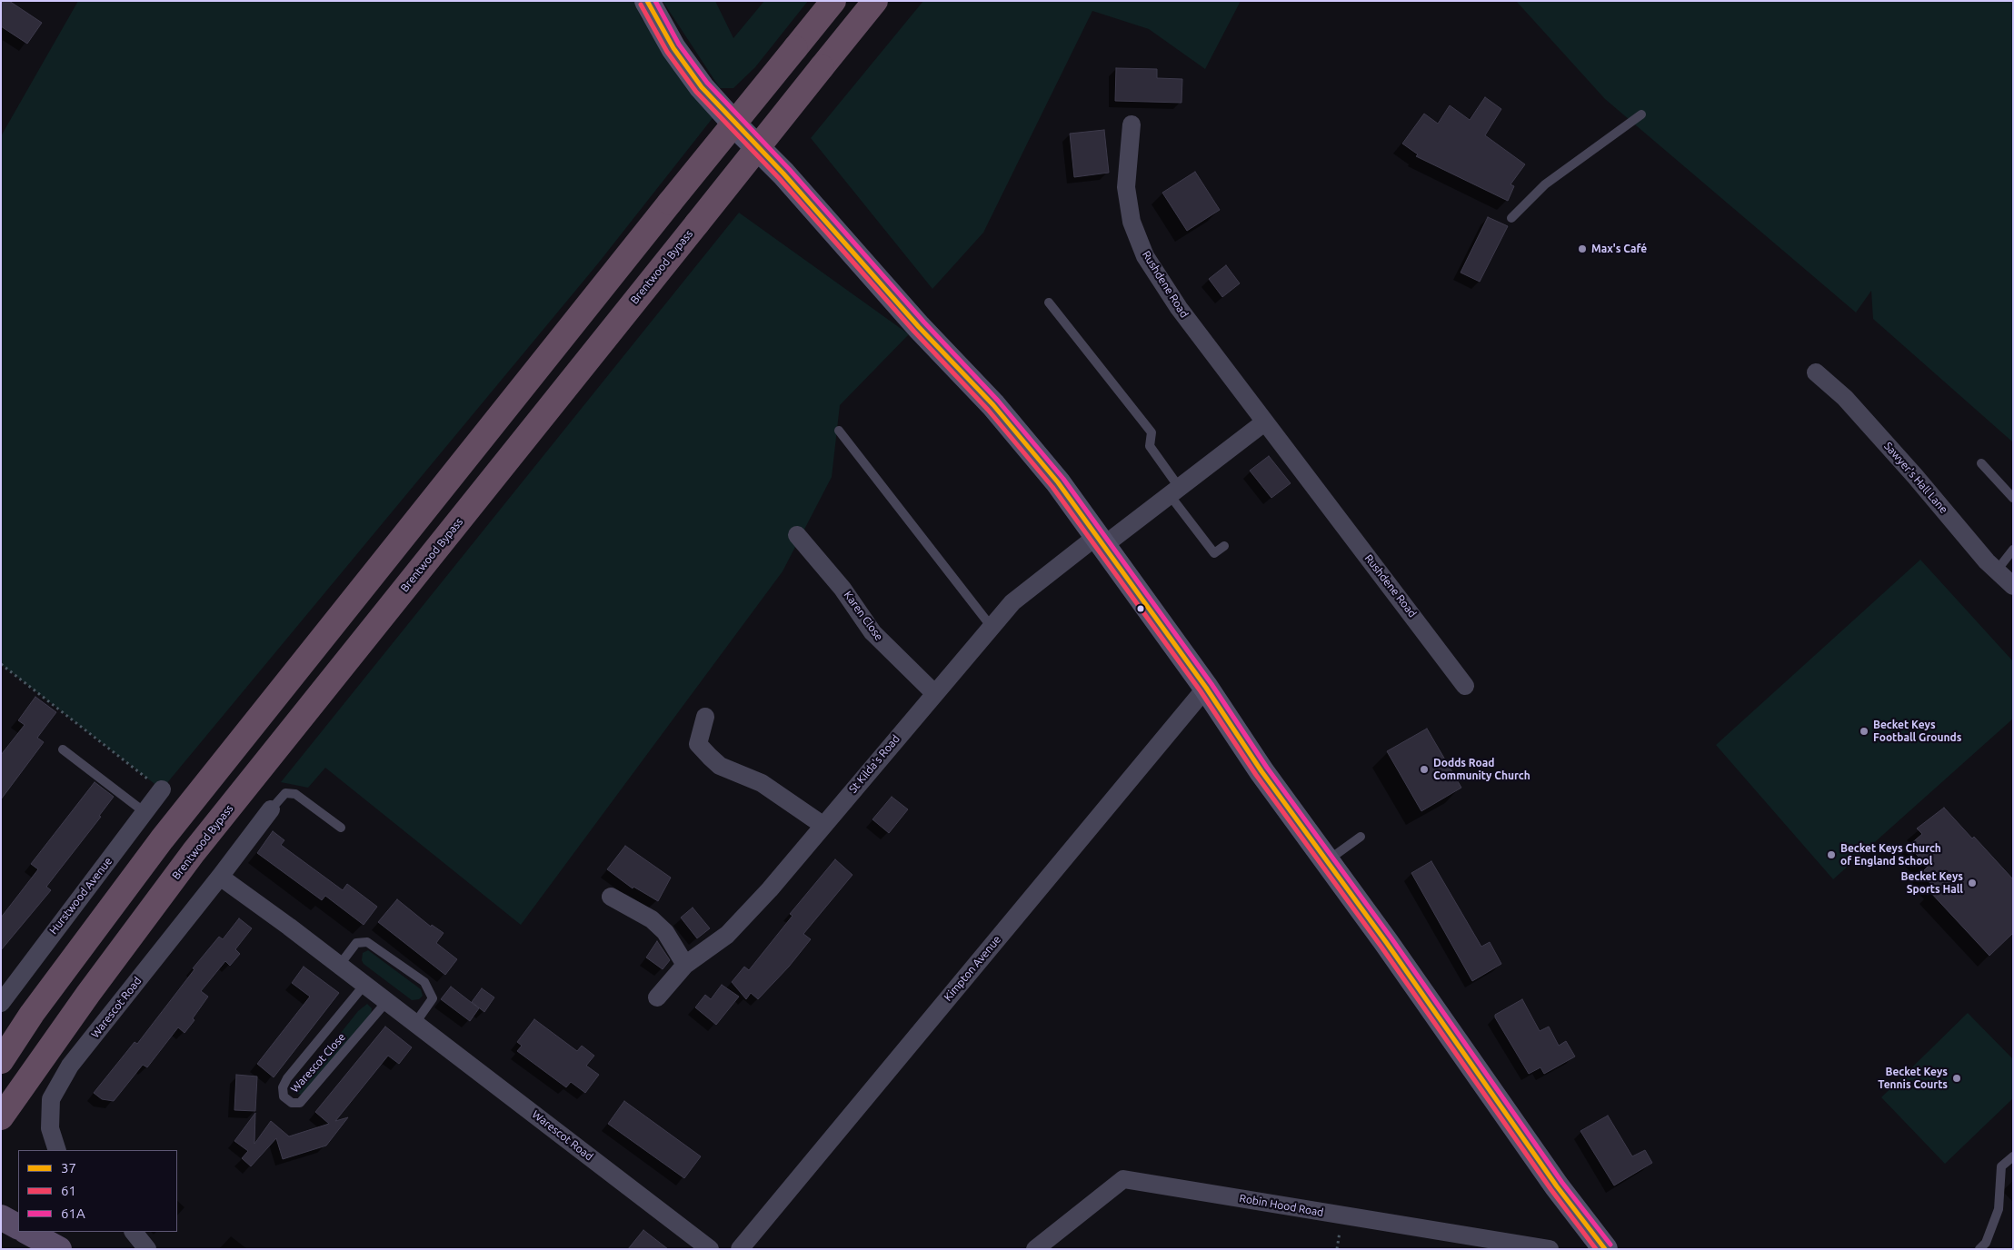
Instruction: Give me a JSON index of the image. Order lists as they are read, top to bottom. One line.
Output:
{"streets":{"highway":["Brentwood Bypass"],"street":["Rushdene Road","Sawyer's Hall Lane","Karen Close","St Kilda's Road","Hurstwood Avenue","Kimpton Avenue","Warescot Road","Robin Hood Road"],"lane":["Warescot Close"]},"crossings":[["Karen Close","St Kilda's Road"],["Warescot Road","Warescot Close"]],"places":["Max's Café","Becket Keys Football Grounds","Dodds Road Community Church","Becket Keys Church of England School","Becket Keys Sports Hall","Becket Keys Tennis Courts"],"lines":["transit line 37","transit line 61A","transit line 61"],"legend":["37","61","61A"]}
